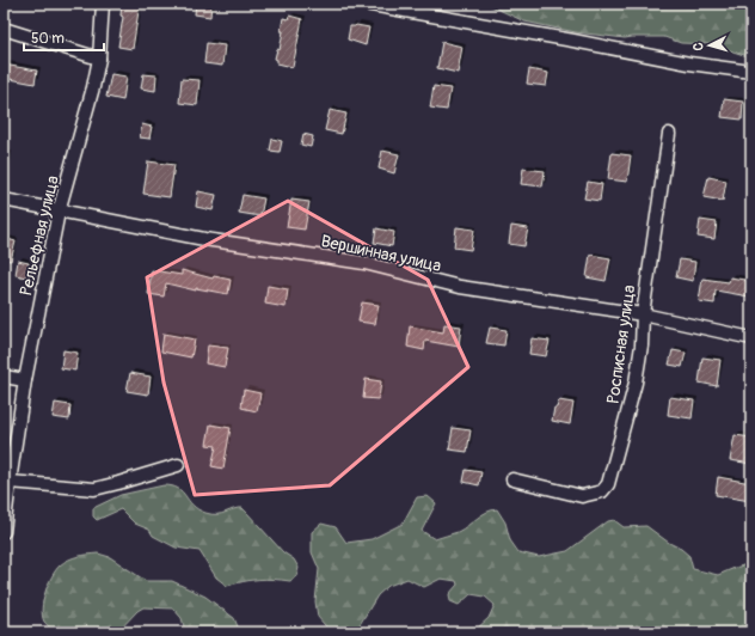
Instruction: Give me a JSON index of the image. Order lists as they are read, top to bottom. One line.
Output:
{"streets":{"street":["Рельефная улица","Вершинная улица","Росписная улица"]},"crossings":[["Рельефная улица","Вершинная улица"],["Вершинная улица","Росписная улица"]],"scale_bar":"50 m","north":"left"}
